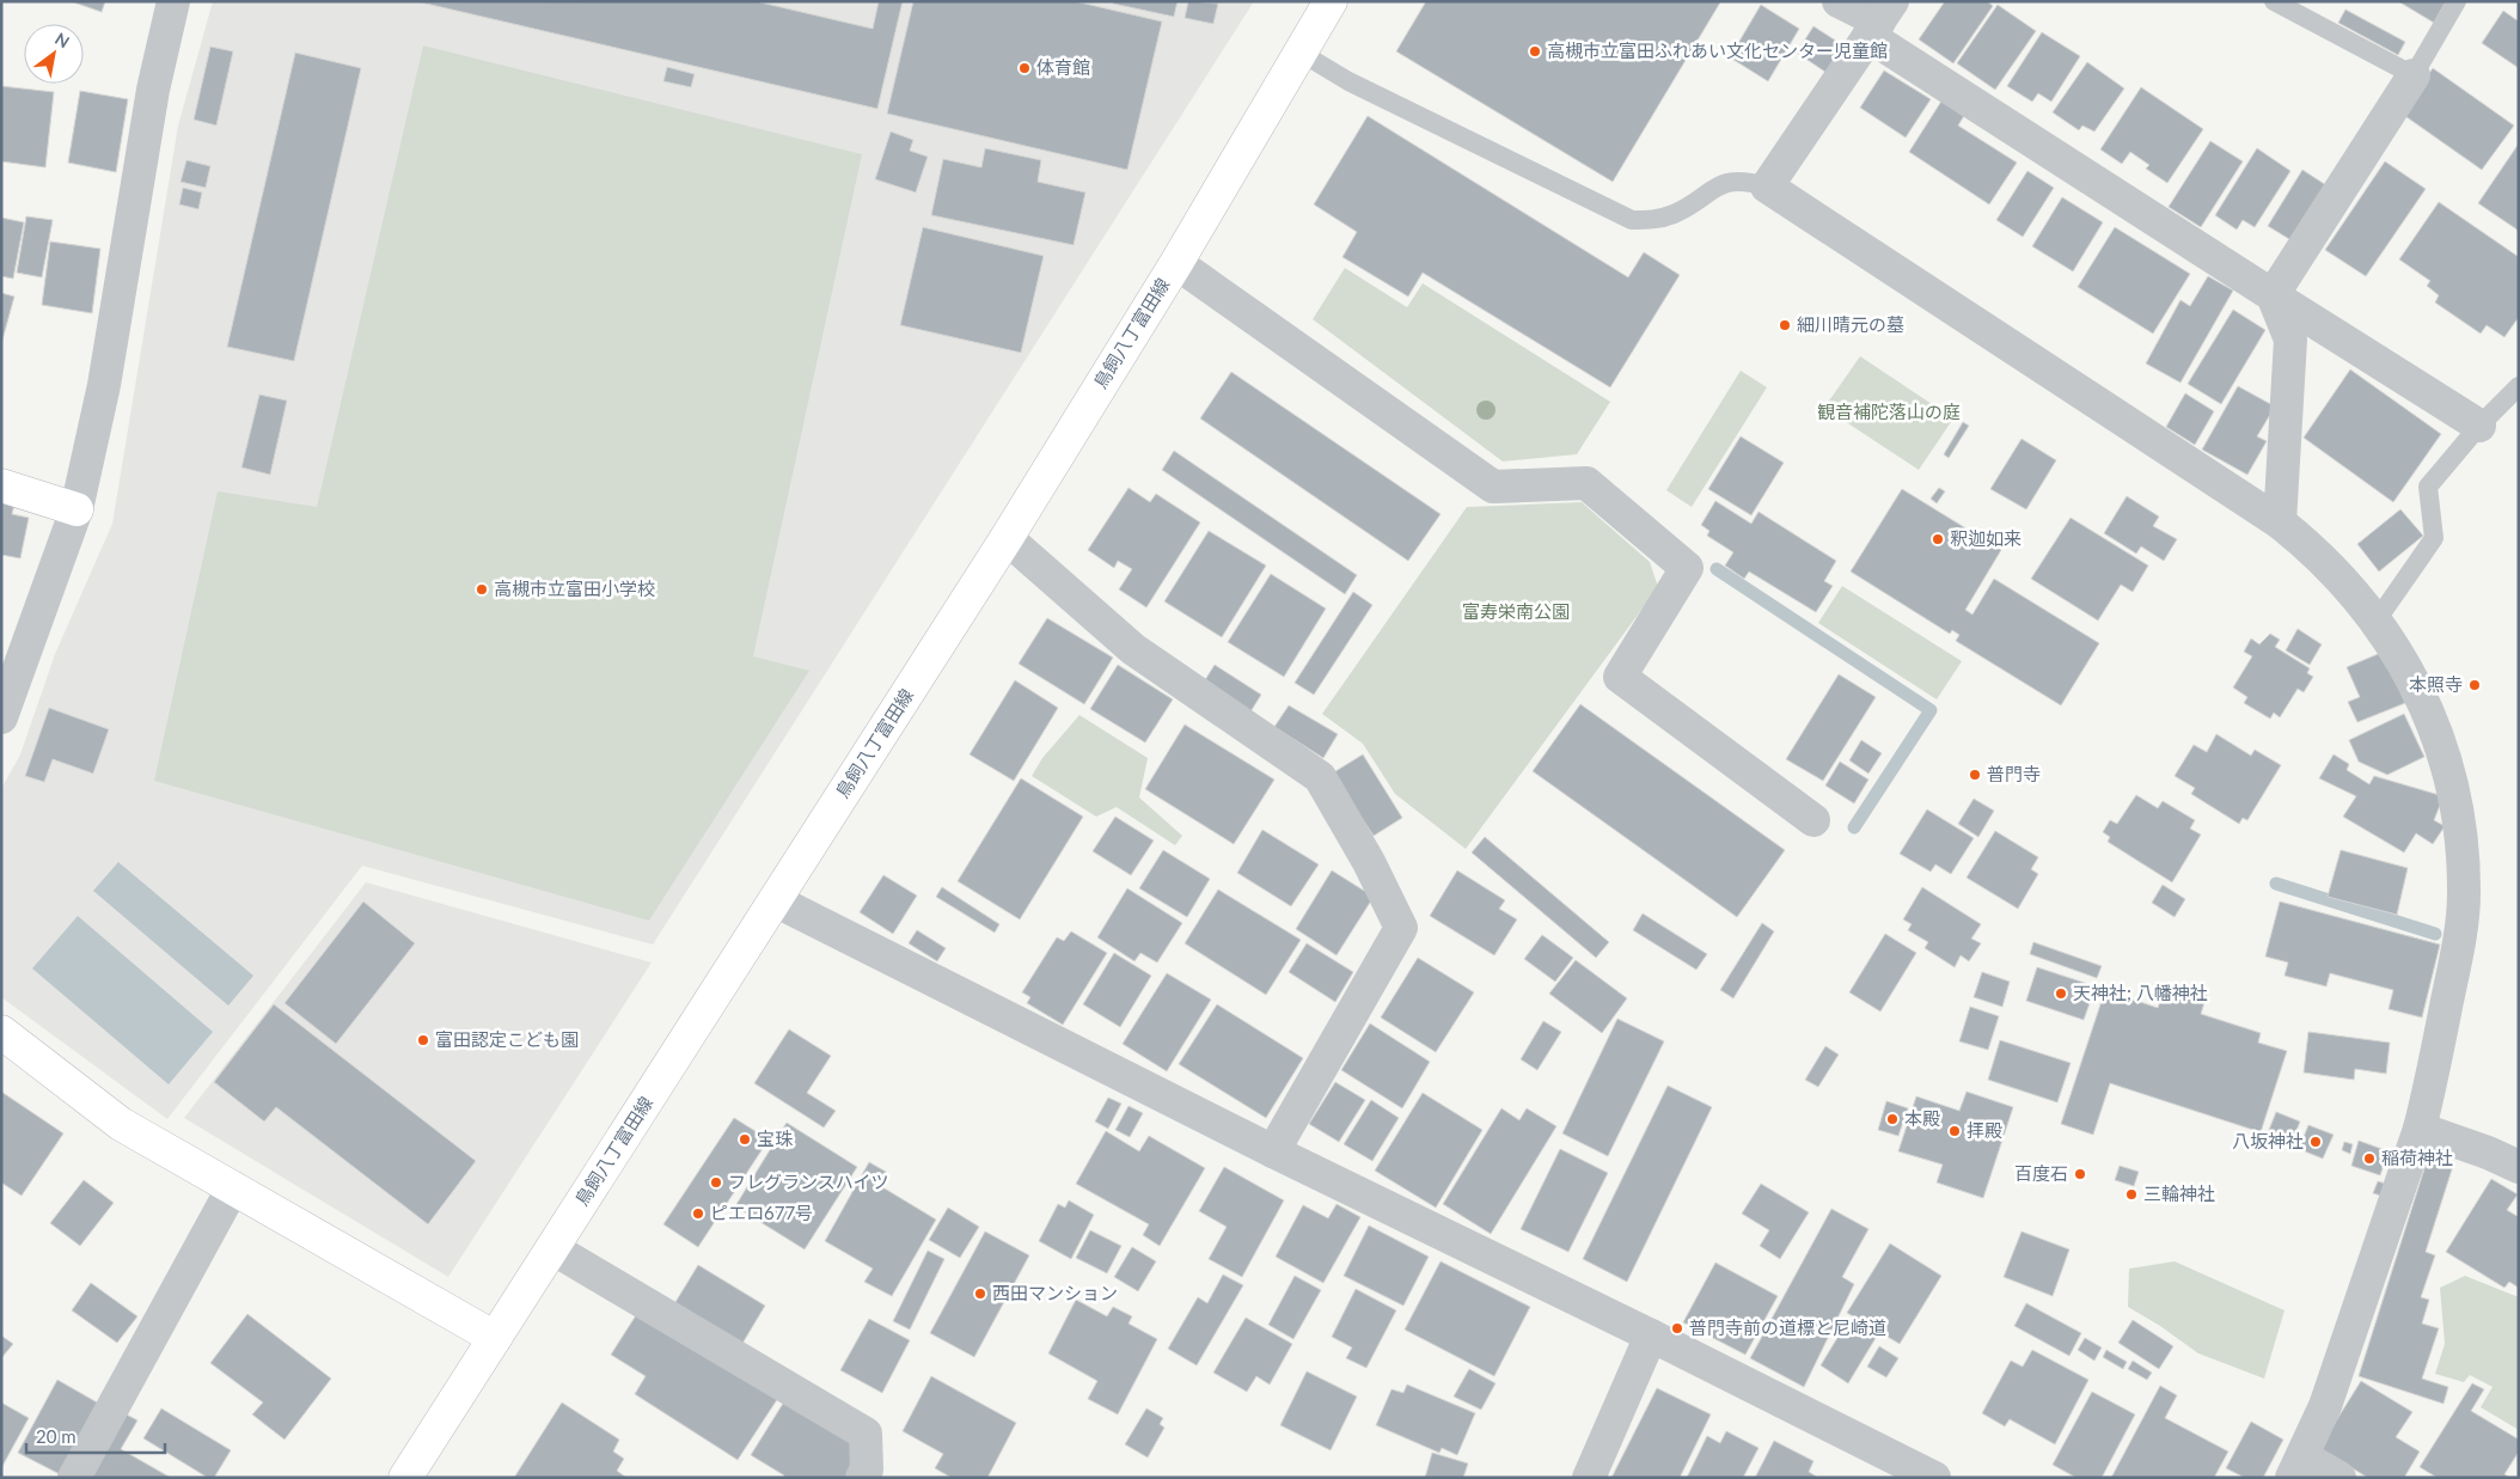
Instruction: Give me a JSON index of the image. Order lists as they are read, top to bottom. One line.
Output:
{"streets":{"main road":["鳥飼八丁富田線"]},"parks":["観音補陀落山の庭","富寿栄南公園"],"places":["高槻市立富田ふれあい文化センター児童館","体育館","細川晴元の墓","釈迦如来","高槻市立富田小学校","本照寺","普門寺","天神社; 八幡神社","富田認定こども園","本殿","拝殿","宝珠","八坂神社","稲荷神社","百度石","フレグランスハイツ","三輪神社","ピエロ677号","西田マンション","普門寺前の道標と尼崎道"],"scale_bar":"20 m","north":"top right"}
